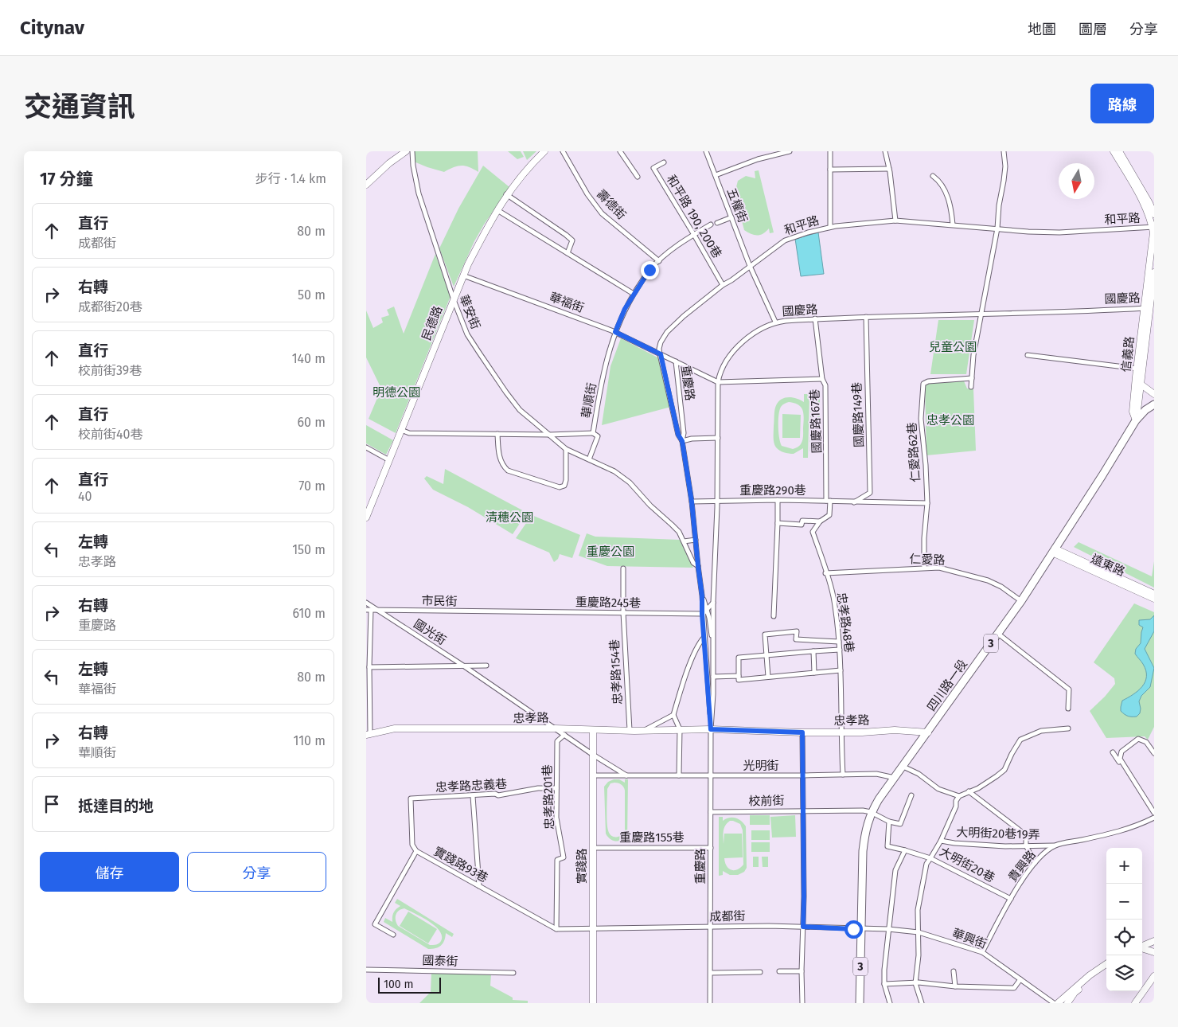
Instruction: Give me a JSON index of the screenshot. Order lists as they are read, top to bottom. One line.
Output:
{"streets":{"main road":["3","四川路一段"],"street":["壽德街","五權街","和平路 190, 200巷","和平路","國慶路","華福街","華安街","民德路","信義路","重慶路","華順街","國慶路149巷","國慶路167巷","仁愛路62巷","重慶路290巷","仁愛路","遠東路","市民街","重慶路245巷","忠孝路48巷","國光街","忠孝路154巷","忠孝路","光明街","忠孝路忠義巷","忠孝路201巷","校前街","大明街20巷19弄","重慶路155巷","實踐路93巷","大明街20巷","實踐路","貴興路","成都街","華興街","國泰街"]},"crossings":[["壽德街","華順街"],["五權街","和平路"],["五權街","國慶路"],["和平路 190, 200巷","和平路"],["和平路 190, 200巷","華順街"],["和平路","華福街"],["和平路","信義路"],["和平路","重慶路"],["國慶路","信義路"],["國慶路","重慶路"],["國慶路","國慶路149巷"],["國慶路","國慶路167巷"],["國慶路","重慶路290巷"],["華福街","民德路"],["華福街","重慶路"],["華福街","華順街"],["華安街","民德路"],["華安街","重慶路"],["華安街","華順街"],["民德路","華順街"],["信義路","四川路一段"],["重慶路","重慶路290巷"],["重慶路","重慶路245巷"],["重慶路","忠孝路"],["重慶路","光明街"],["重慶路","校前街"],["重慶路","重慶路155巷"],["重慶路","成都街"],["國慶路149巷","重慶路290巷"],["國慶路167巷","重慶路290巷"],["國慶路167巷","忠孝路48巷"],["仁愛路62巷","重慶路290巷"],["仁愛路62巷","仁愛路"],["仁愛路","忠孝路48巷"],["仁愛路","四川路一段"],["遠東路","四川路一段"],["市民街","重慶路245巷"],["市民街","國光街"],["重慶路245巷","忠孝路154巷"],["忠孝路48巷","忠孝路"],["忠孝路48巷","光明街"],["國光街","忠孝路"],["忠孝路154巷","忠孝路"],["四川路一段","忠孝路"],["四川路一段","光明街"],["四川路一段","校前街"],["四川路一段","成都街"],["忠孝路","實踐路"],["光明街","實踐路"],["忠孝路忠義巷","忠孝路201巷"],["忠孝路忠義巷","實踐路93巷"],["忠孝路201巷","實踐路93巷"],["大明街20巷19弄","大明街20巷"],["大明街20巷19弄","貴興路"],["重慶路155巷","實踐路"],["大明街20巷","貴興路"],["實踐路","成都街"],["貴興路","華興街"],["成都街","華興街"]],"parks":["兒童公園","明德公園","忠孝公園","清穗公園","重慶公園"],"scale_bar":"100 m","north":"bottom","page":{"header":"Citynav","nav":["地圖","圖層","分享"],"title":"交通資訊","buttons":["路線",["儲存","分享"]],"heading":["17 分鐘","步行 · 1.4 km"],"list":[["直行","成都街","80 m"],["右轉","成都街20巷","50 m"],["直行","校前街39巷","140 m"],["直行","校前街40巷","60 m"],["直行","40","70 m"],["左轉","忠孝路","150 m"],["右轉","重慶路","610 m"],["左轉","華福街","80 m"],["右轉","華順街","110 m"],"抵達目的地"],"map_buttons":["+","−"],"scale":"100 m"}}
